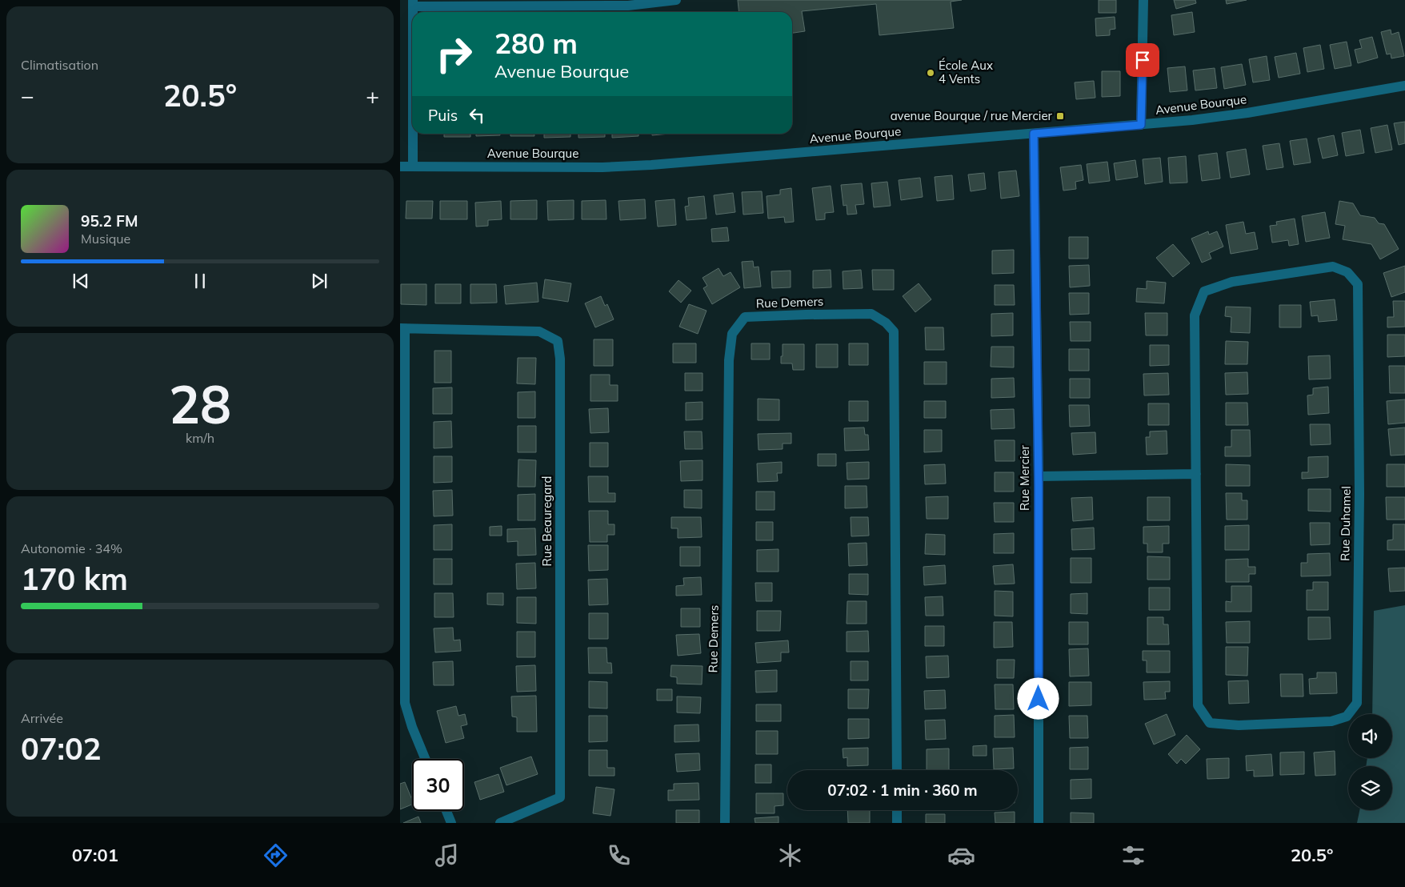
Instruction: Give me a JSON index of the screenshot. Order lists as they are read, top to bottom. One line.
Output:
{"streets":{"street":["Avenue Bourque","Rue Demers","Rue Mercier","Rue Beauregard","Rue Duhamel"]},"crossings":[["Avenue Bourque","Rue Mercier"]],"places":{"other":["École Aux 4 Vents"],"transit":["avenue Bourque / rue Mercier"]},"page":{"tile":["Climatisation",["28","km/h"],["Autonomie · 34%","170 km"],["Arrivée","07:02"]],"turn":["280 m","Avenue Bourque"],"heat":["−","20.5°","+"],"then":"Puis","song":["95.2 FM","Musique"],"limit":"30","trip":"07:02 · 1 min · 360 m","tabs":["07:01","20.5°"]}}
